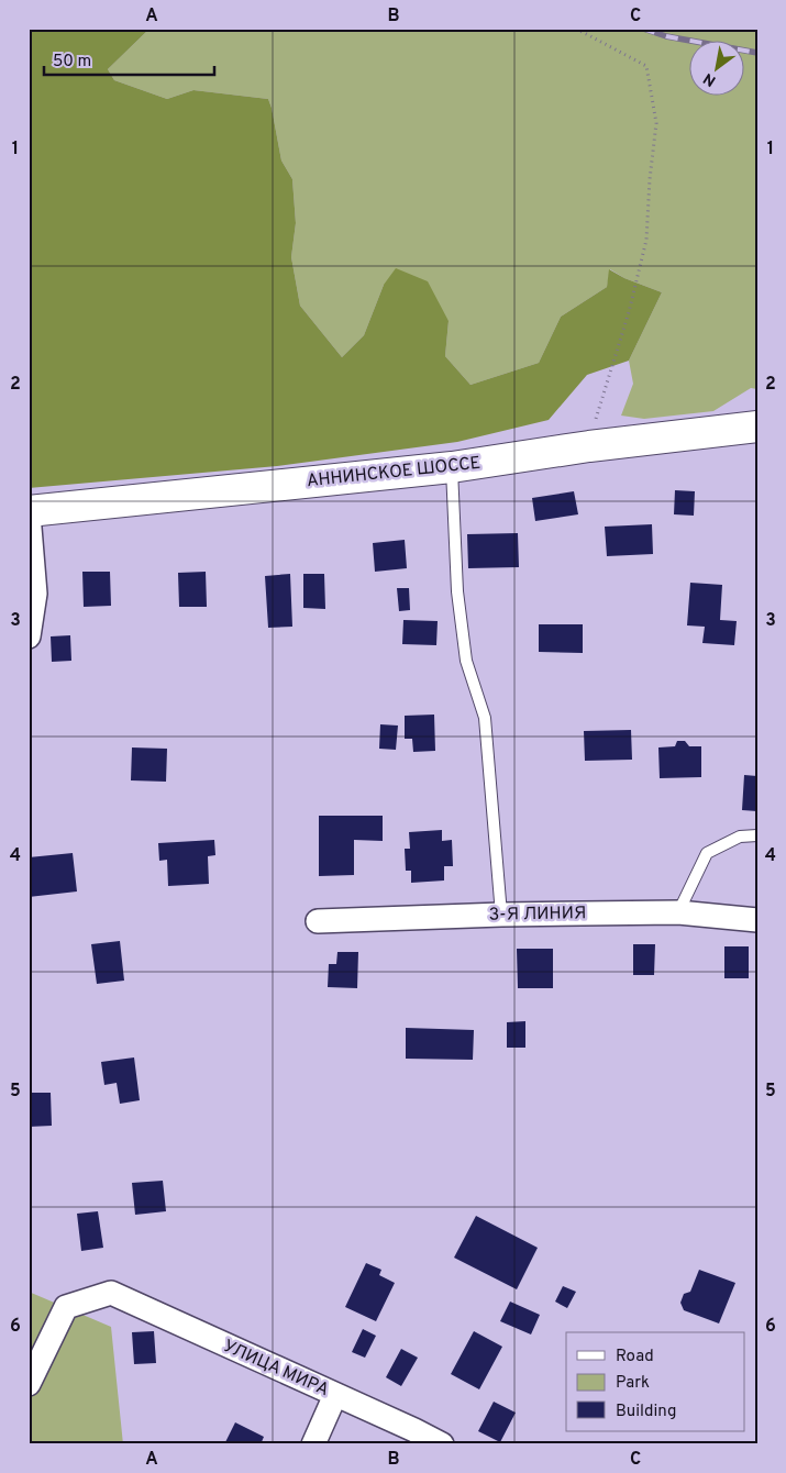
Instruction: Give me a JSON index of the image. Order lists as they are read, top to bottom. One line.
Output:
{"streets":{"main road":["АННИНСКОЕ ШОССЕ"],"street":["3-Я ЛИНИЯ","УЛИЦА МИРА"]},"legend":["Road","Park","Building"],"scale_bar":"50 m","north":"bottom left","grid":{"columns":["A","B","C"],"rows":["1","2","3","4","5","6"]}}
